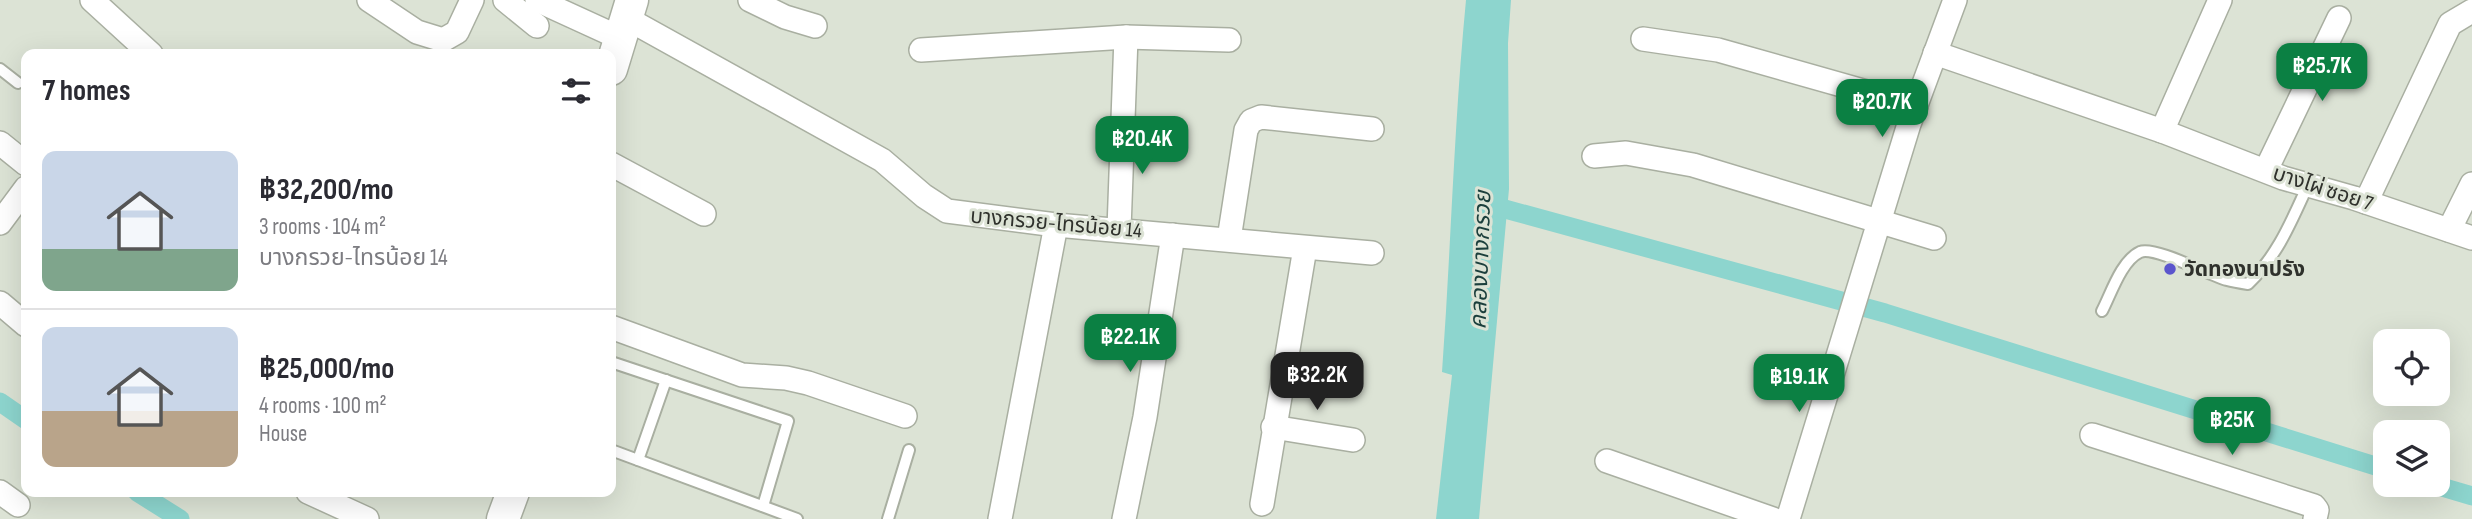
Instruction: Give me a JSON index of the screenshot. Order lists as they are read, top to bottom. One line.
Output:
{"streets":{"street":["บางไผ่ ซอย 7","บางกรวย-ไทรน้อย 14"]},"water":["คลองบางกรวย"],"places":["วัดทองนาปรัง"],"page":{"price":["฿25.7K","฿20.7K","฿20.4K","฿22.1K","฿32.2K","฿19.1K","฿25K"],"heading":"7 homes","list":[{"name":"฿32,200/mo","note":"3 rooms · 104 m² · บางกรวย-ไทรน้อย 14"},{"name":"฿25,000/mo","note":"4 rooms · 100 m² · House"}]}}
